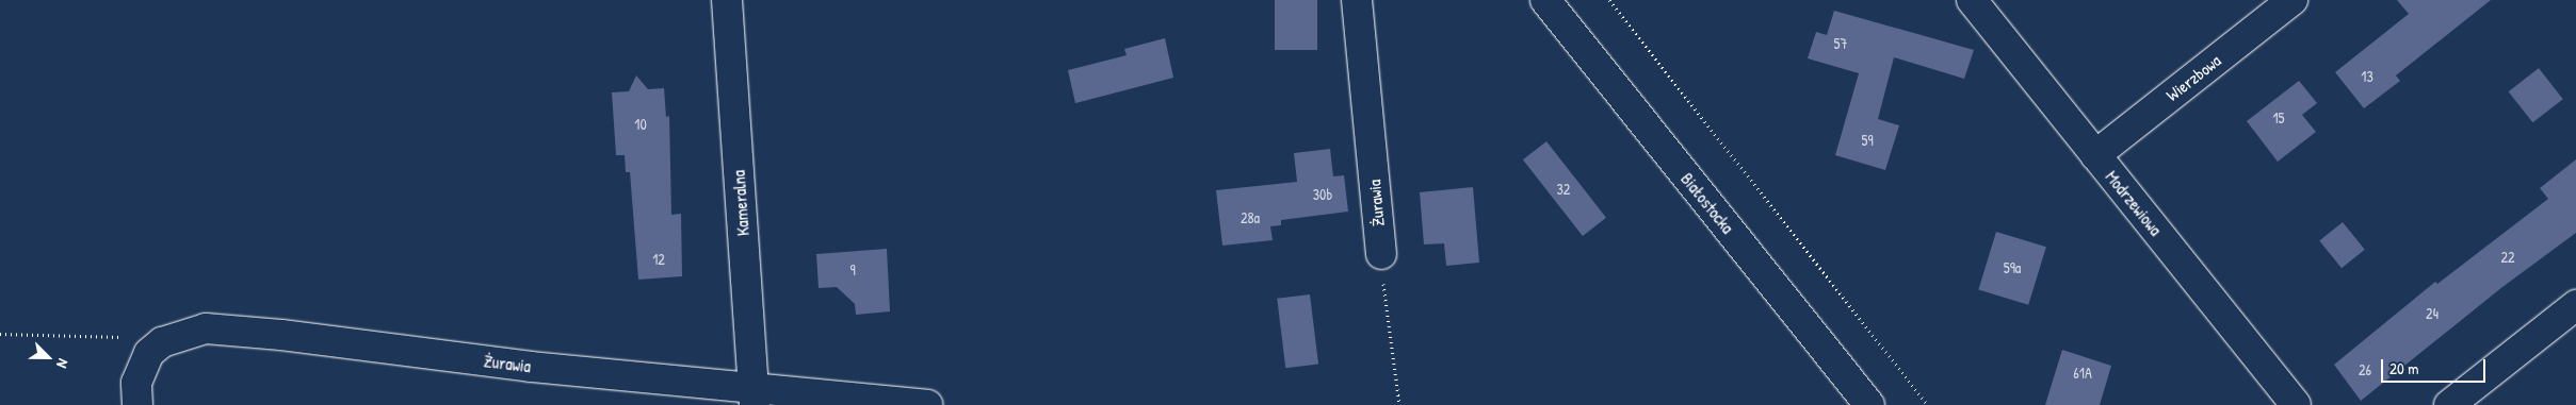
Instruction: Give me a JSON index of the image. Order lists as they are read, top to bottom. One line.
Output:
{"streets":{"street":["Wierzbowa","Kameralna","Żurawia","Białostocka","Modrzewiowa"]},"crossings":[["Wierzbowa","Modrzewiowa"],["Kameralna","Żurawia"]],"house_numbers":["57","13","15","10","59","32","30b","28a","22","12","59a","9","24","26","61A"],"scale_bar":"20 m","north":"bottom right"}
